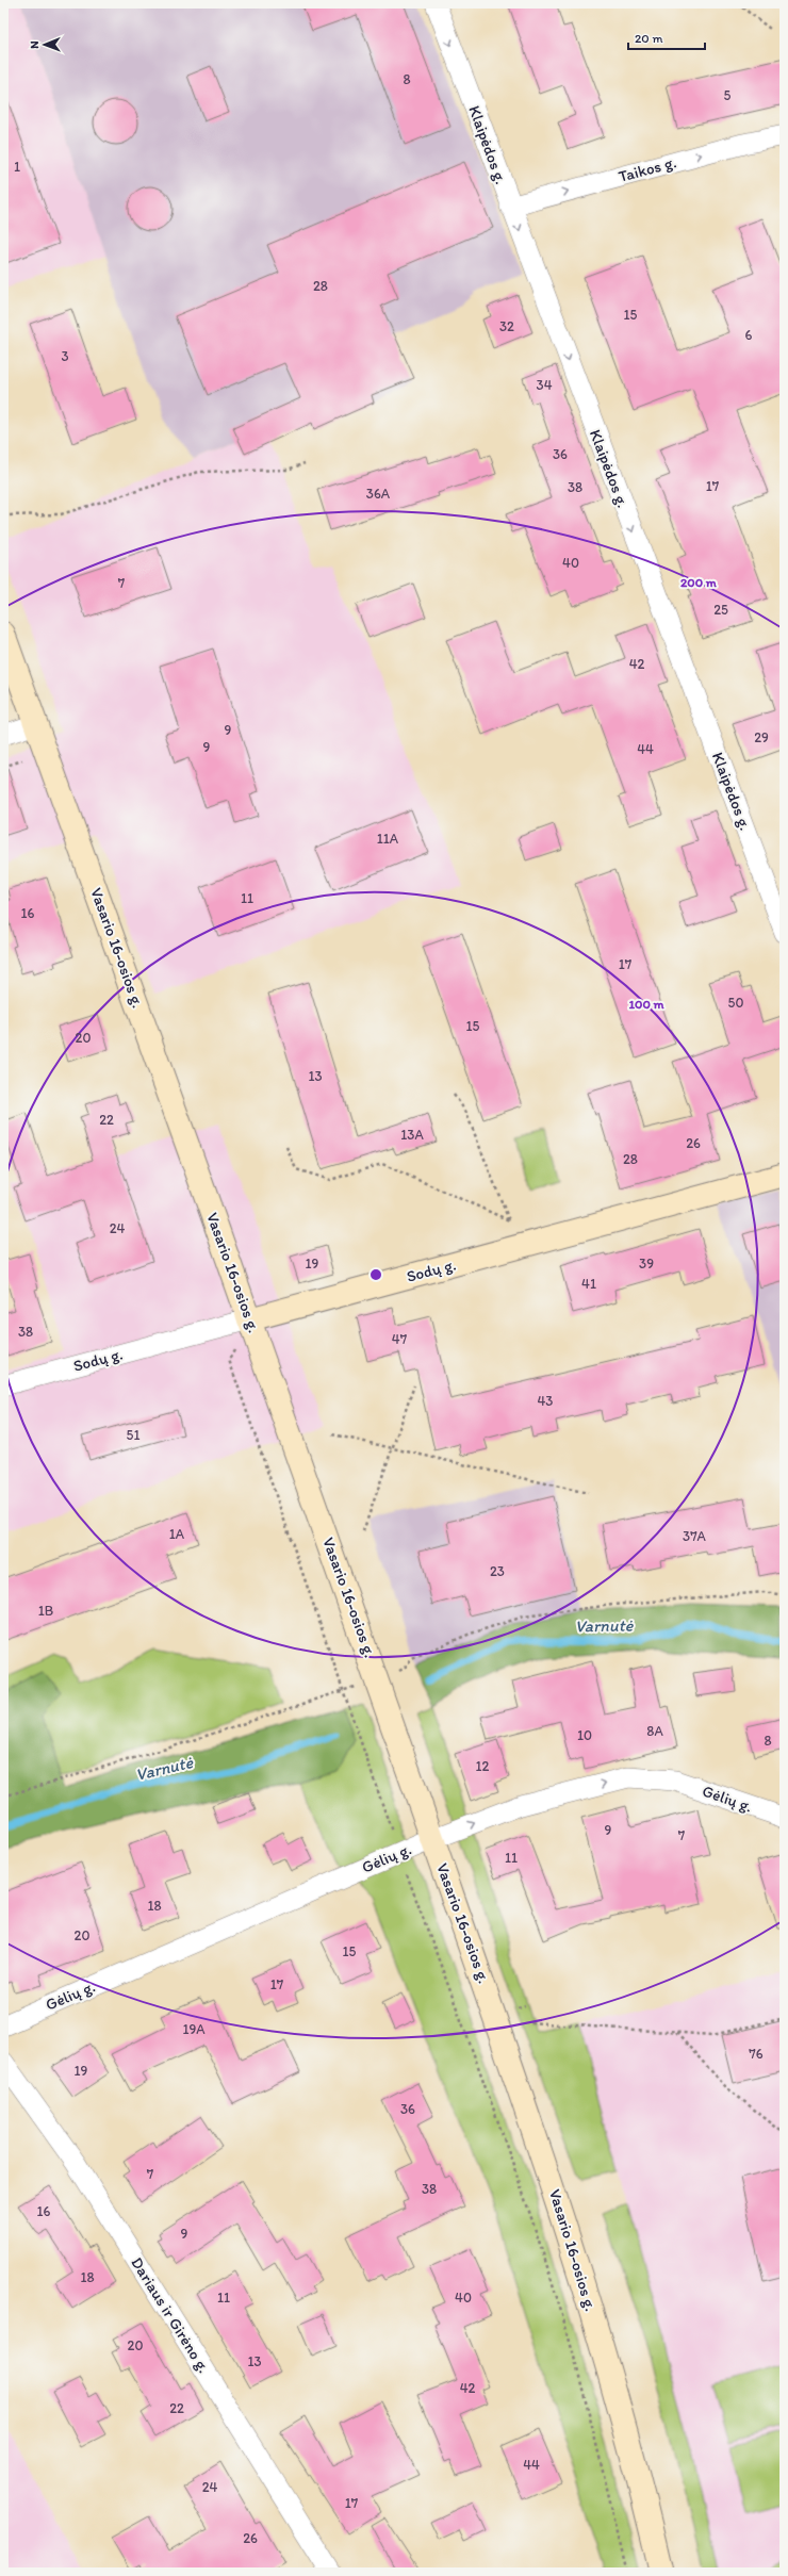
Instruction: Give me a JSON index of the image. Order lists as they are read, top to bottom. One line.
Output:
{"streets":{"main road":["Vasario 16-osios g.","Sodų g."],"street":["Klaipėdos g.","Taikos g.","Gėlių g.","Dariaus ir Girėno g."]},"crossings":[["Klaipėdos g.","Taikos g."],["Vasario 16-osios g.","Sodų g."],["Vasario 16-osios g.","Gėlių g."]],"one_way":["Klaipėdos g.","Taikos g.","Gėlių g."],"water":["Varnutė"],"house_numbers":["8","5","1","28","15","32","6","3","34","36","17","38","36A","40","7","25","42","9","29","9","44","11A","11","16","17","50","15","20","13","22","13A","26","28","24","19","39","41","38","47","43","51","1A","37A","23","1B","8A","10","8","12","9","7","11","18","20","15","17","19A","76","19","36","7","38","16","9","18","11","40","20","13","42","22","44","24","17","26"],"scale_bar":"20 m","north":"left","rings":["200 m","100 m"]}
